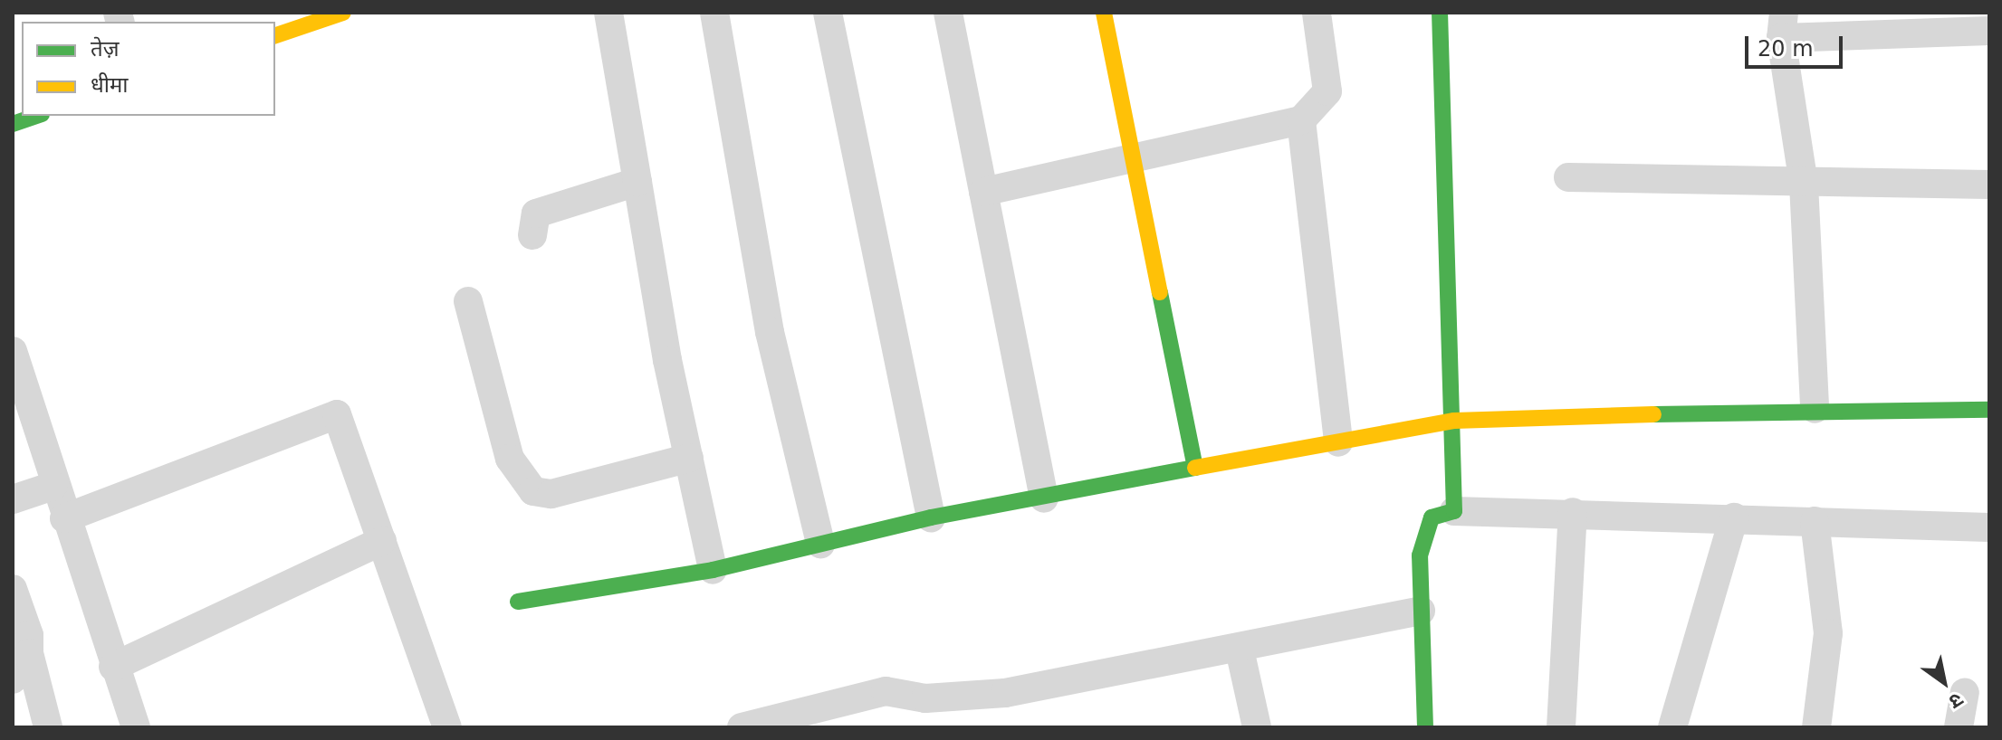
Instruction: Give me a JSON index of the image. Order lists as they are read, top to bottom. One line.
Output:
{"legend":["तेज़","धीमा"],"scale_bar":"20 m","north":"bottom right"}
